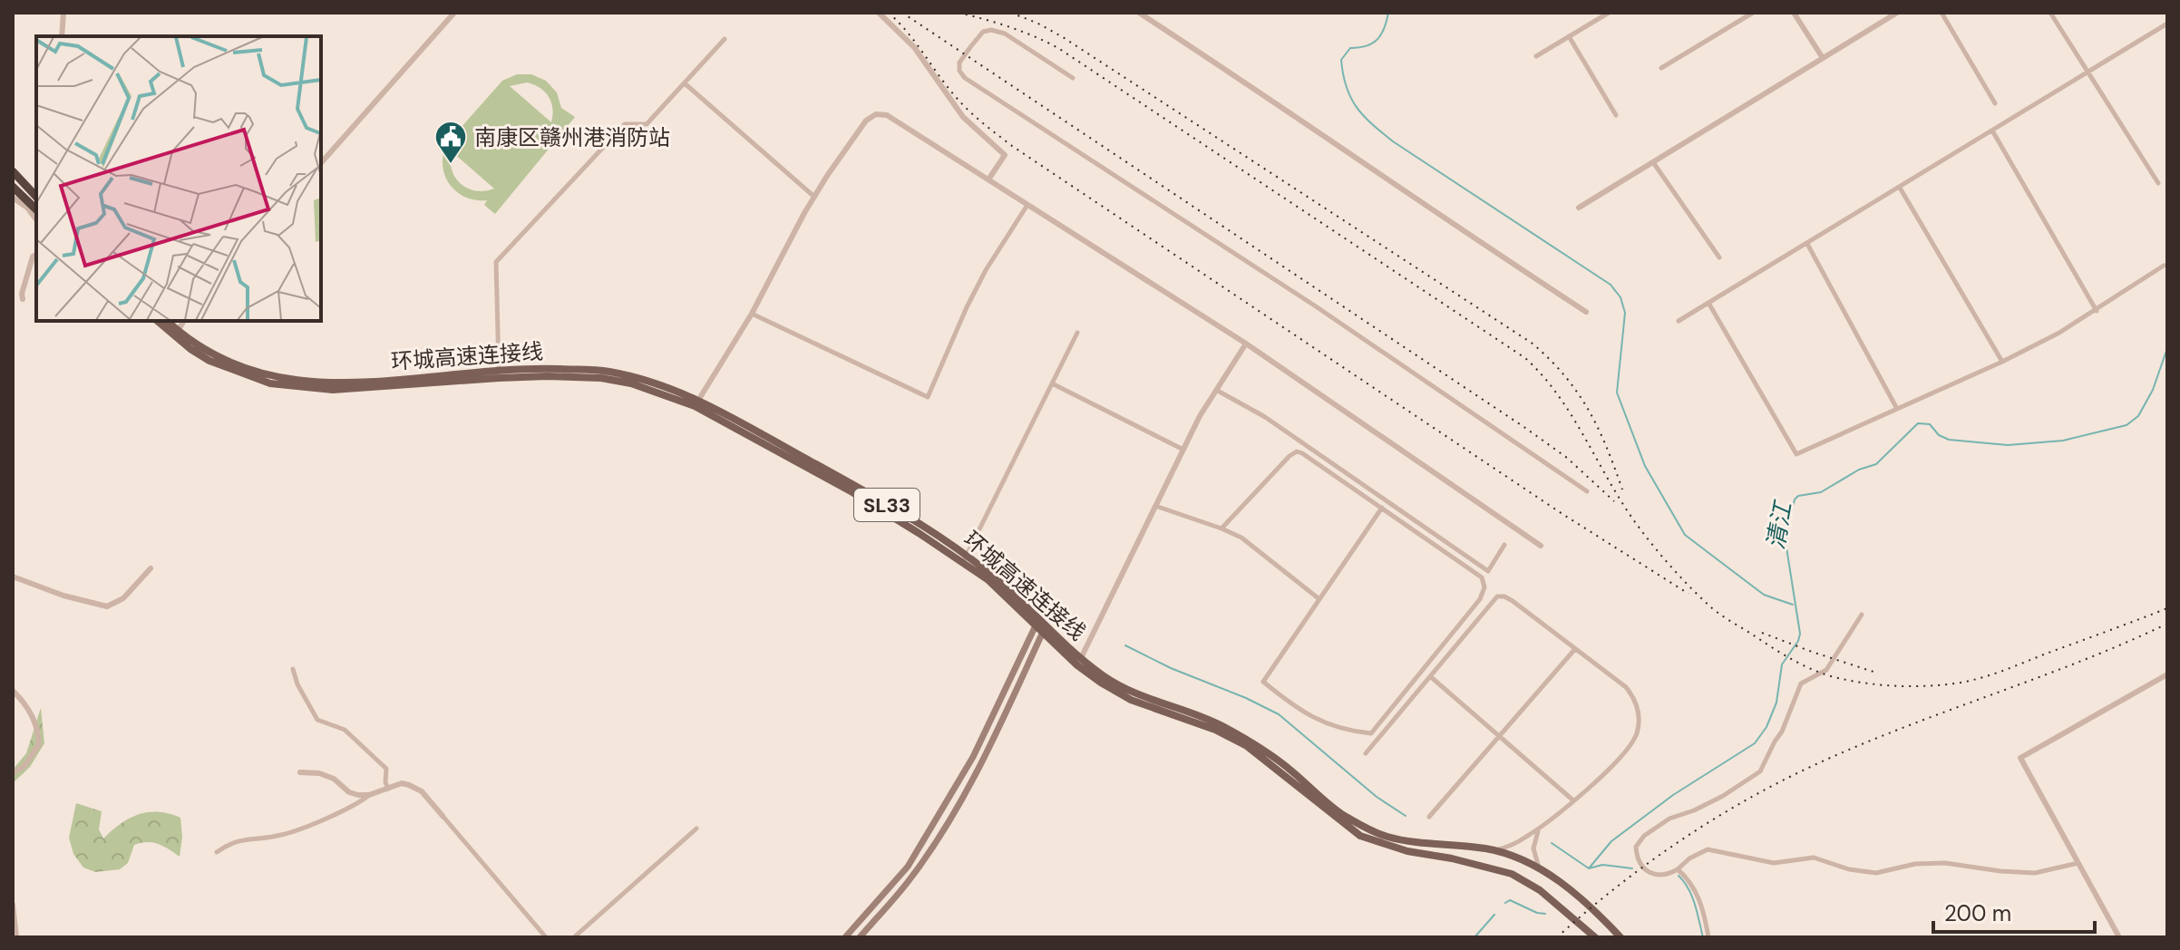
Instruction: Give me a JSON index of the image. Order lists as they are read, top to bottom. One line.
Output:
{"streets":{"main road":["环城高速连接线","SL33"]},"water":["清江"],"places":{"public building":["南康区赣州港消防站"]},"scale_bar":"200 m"}
